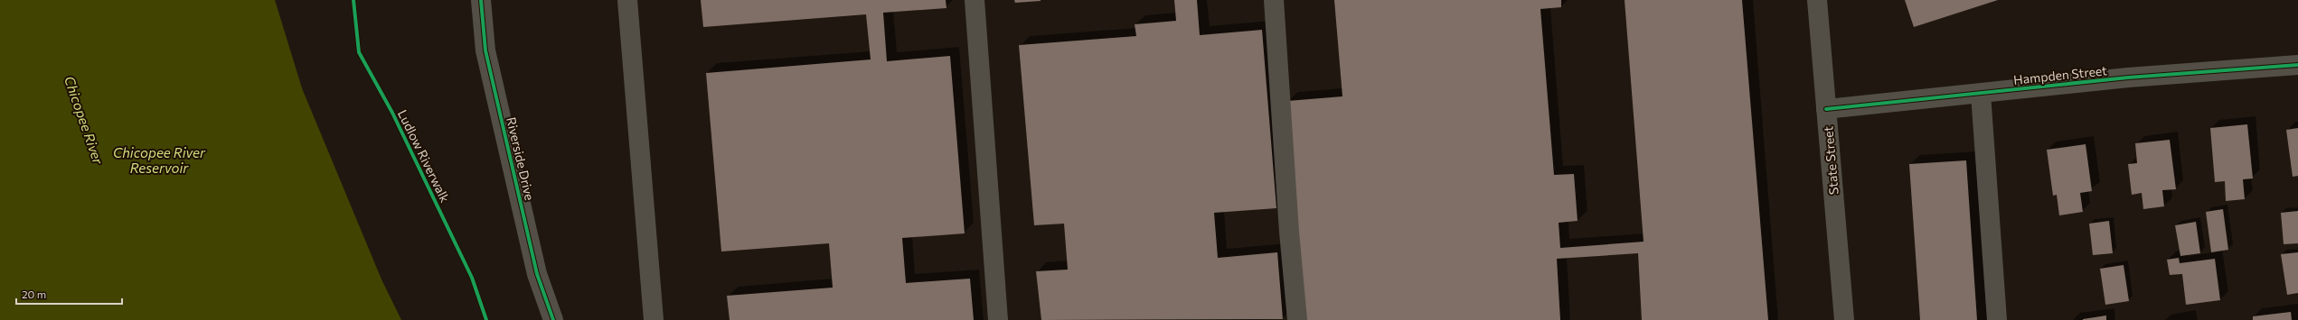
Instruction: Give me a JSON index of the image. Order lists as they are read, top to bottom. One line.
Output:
{"streets":{"street":["Hampden Street","Riverside Drive","State Street"],"cycle path":["Ludlow Riverwalk"]},"crossings":[["Hampden Street","State Street"]],"water":["Chicopee River","Chicopee River Reservoir"],"scale_bar":"20 m"}
